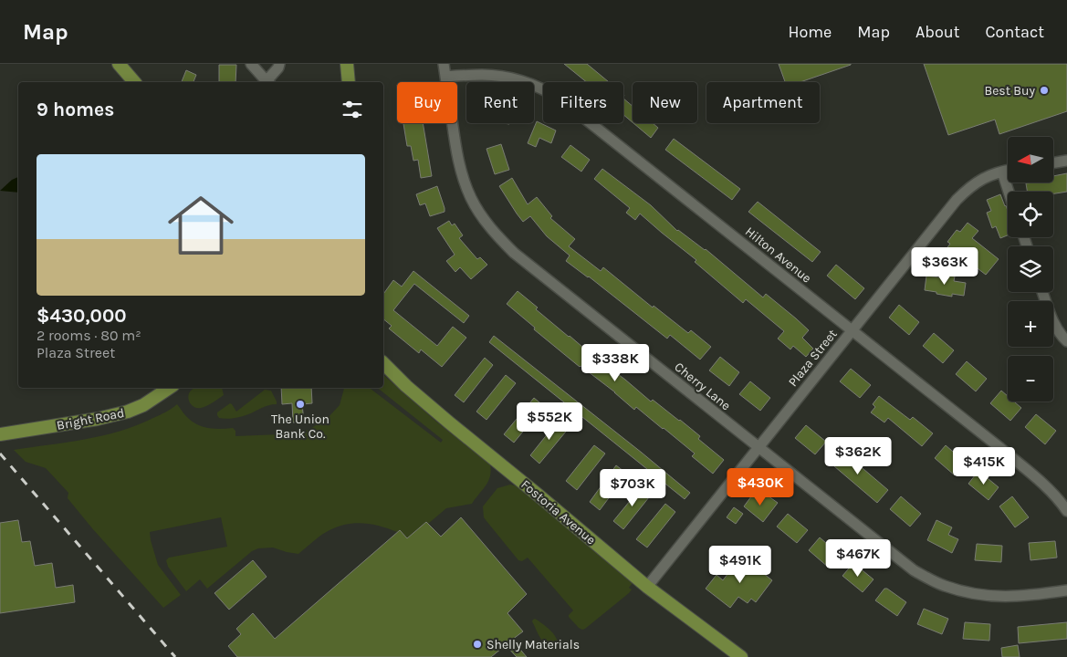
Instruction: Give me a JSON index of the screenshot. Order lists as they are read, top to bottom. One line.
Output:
{"streets":{"main road":["Bright Road","Fostoria Avenue"],"street":["Hilton Avenue","Plaza Street","Cherry Lane"]},"crossings":[["Hilton Avenue","Plaza Street"],["Hilton Avenue","Cherry Lane"],["Plaza Street","Cherry Lane"],["Plaza Street","Fostoria Avenue"]],"places":["Best Buy","The Union Bank Co.","Shelly Materials"],"north":"left","page":{"header":"Map","nav":["Home","Map","About","Contact"],"chip":["Buy","Rent","Filters","New","Apartment"],"heading":"9 homes","map_buttons":["+","−"],"list":[{"name":"$430,000","note":"2 rooms · 80 m² · Plaza Street"}],"price":["$363K","$338K","$552K","$362K","$415K","$430K","$703K","$467K","$491K"]}}
